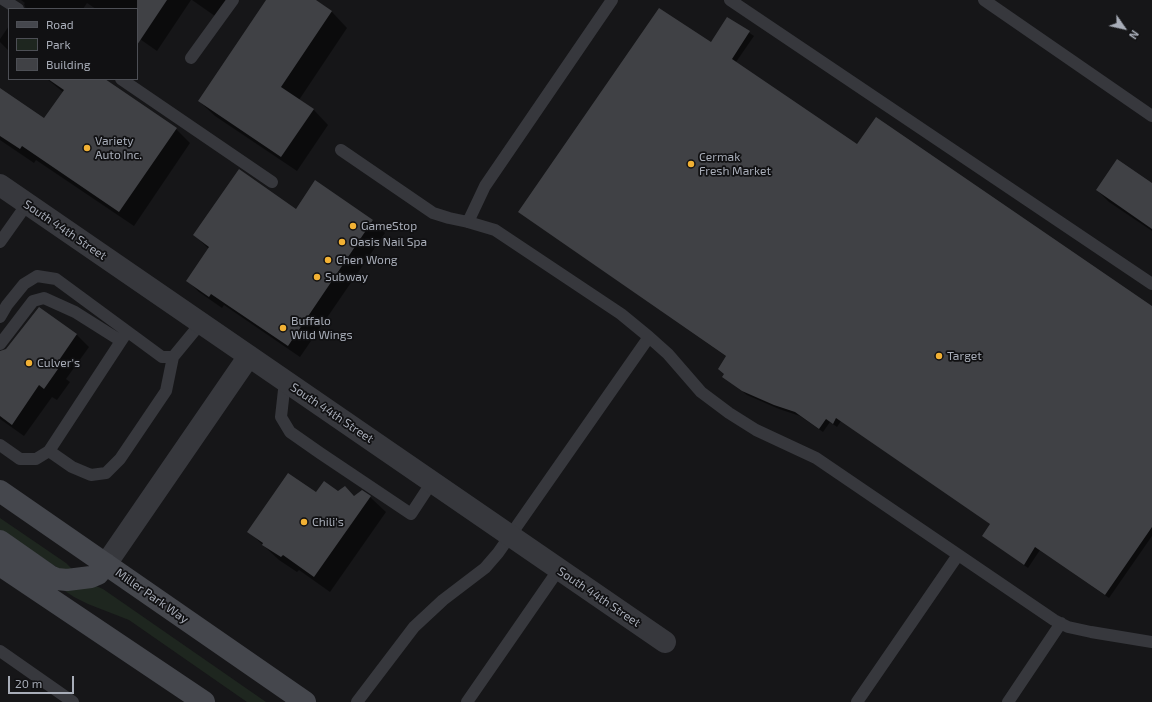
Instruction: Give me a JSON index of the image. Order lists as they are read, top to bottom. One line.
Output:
{"streets":{"main road":["Miller Park Way"],"street":["South 44th Street"]},"places":["Variety Auto Inc.","Cermak Fresh Market","GameStop","Oasis Nail Spa","Chen Wong","Subway","Buffalo Wild Wings","Target","Culver's","Chili's"],"legend":["Road","Park","Building"],"scale_bar":"20 m","north":"bottom right"}
